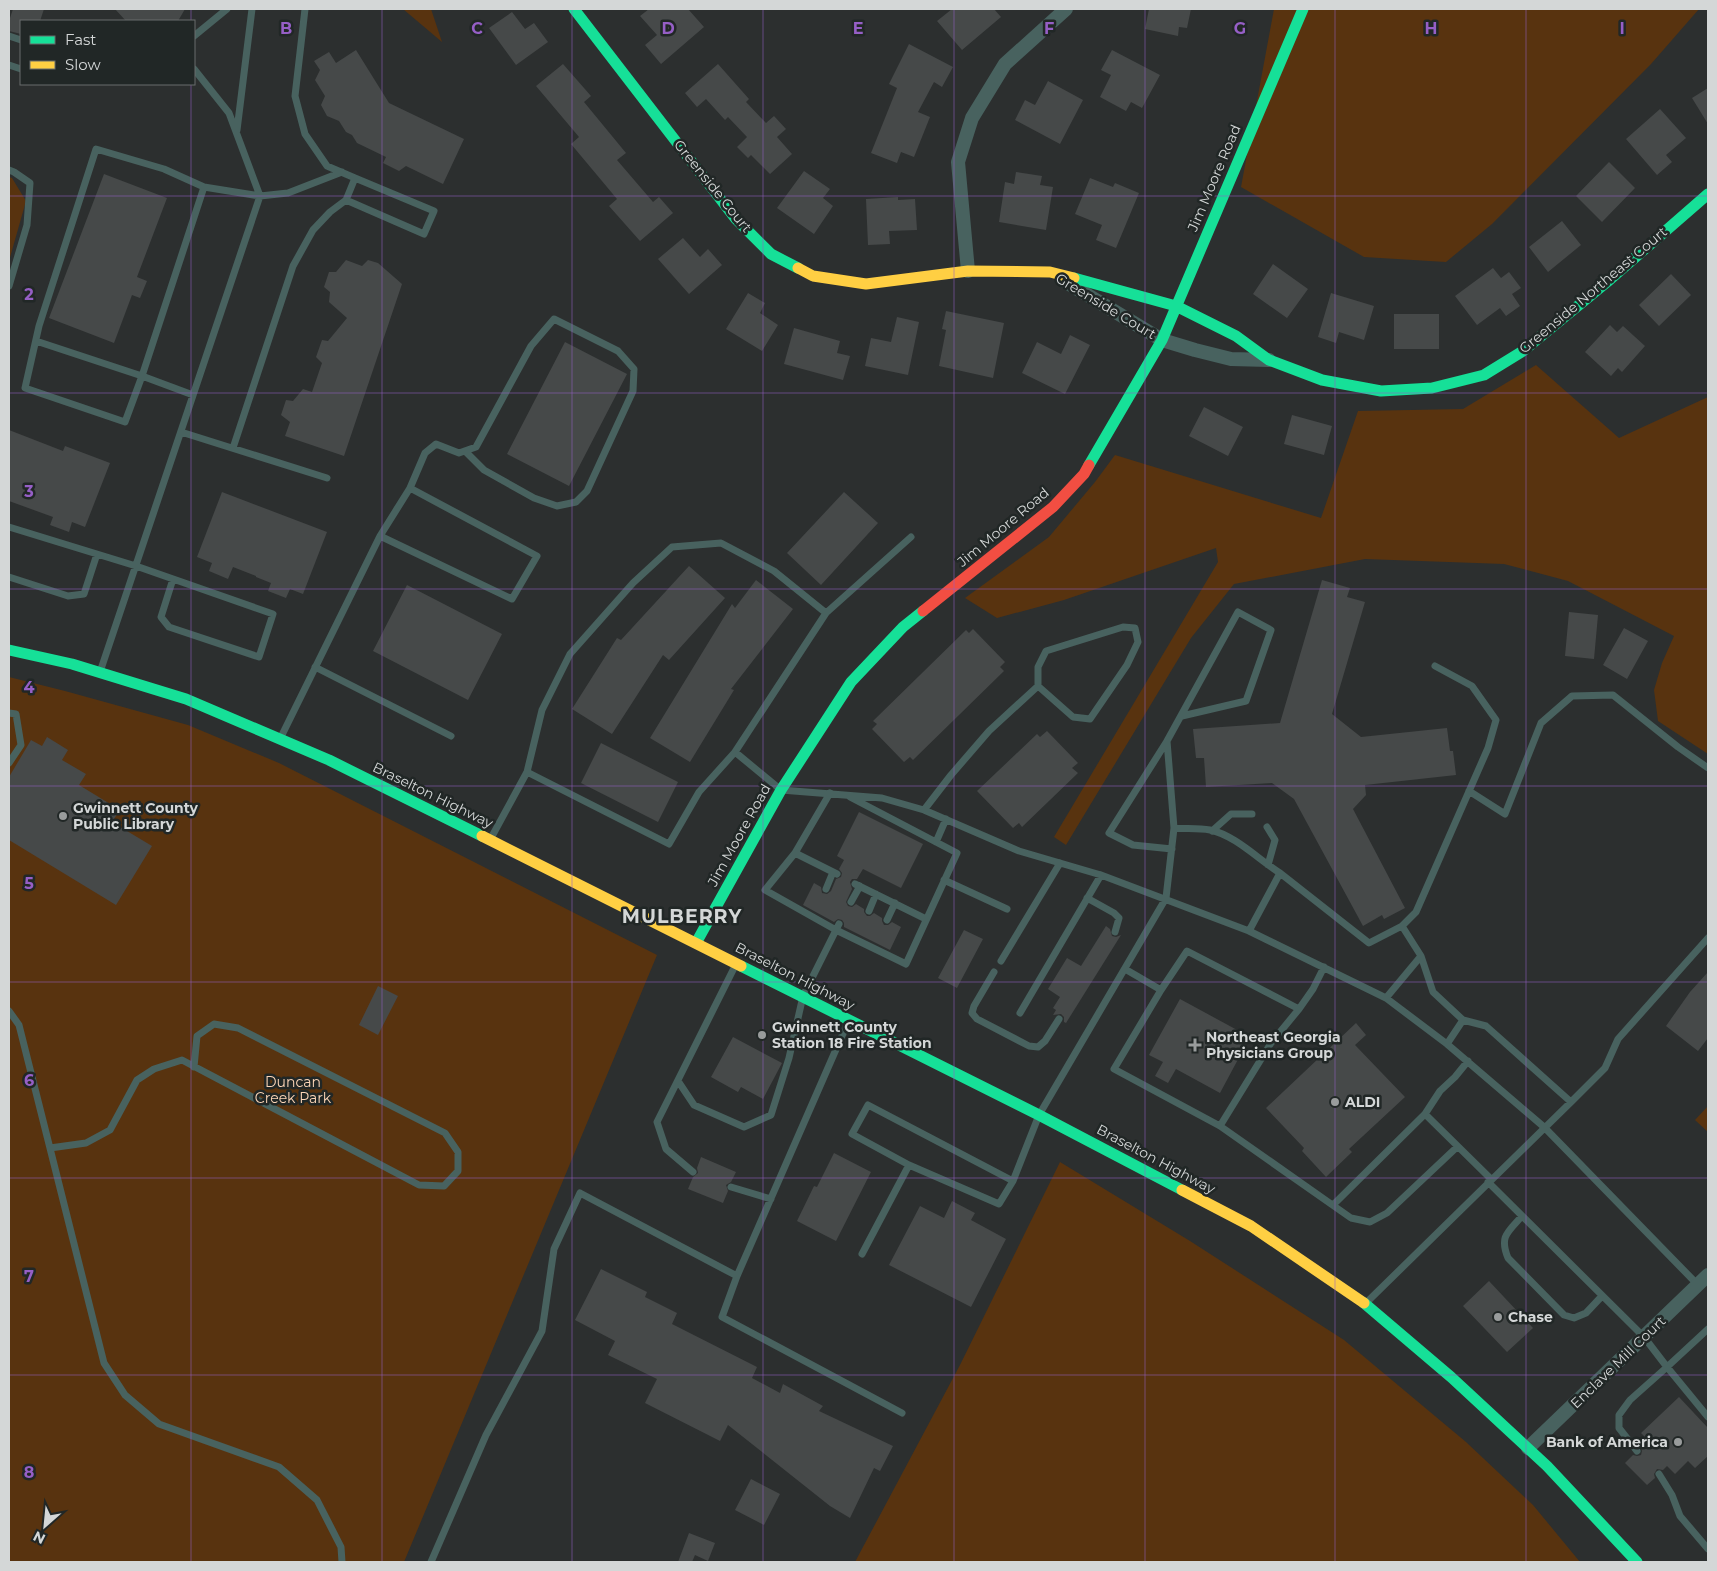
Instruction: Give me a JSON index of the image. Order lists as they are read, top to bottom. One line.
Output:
{"streets":{"street":["Jim Moore Road","Greenside Court","Greenside Northeast Court","Braselton Highway","Enclave Mill Court"]},"crossings":[["Jim Moore Road","Greenside Court"],["Jim Moore Road","Greenside Northeast Court"],["Jim Moore Road","Braselton Highway"],["Greenside Court","Greenside Northeast Court"],["Braselton Highway","Enclave Mill Court"]],"districts":["MULBERRY"],"parks":["Duncan Creek Park"],"places":{"other":["Gwinnett County Public Library","Gwinnett County Station 18 Fire Station","ALDI","Chase","Bank of America"],"health":["Northeast Georgia Physicians Group"]},"legend":["Fast","Slow"],"north":"bottom left","grid":{"columns":["B","C","D","E","F","G","H","I"],"rows":["2","3","4","5","6","7","8"]}}
